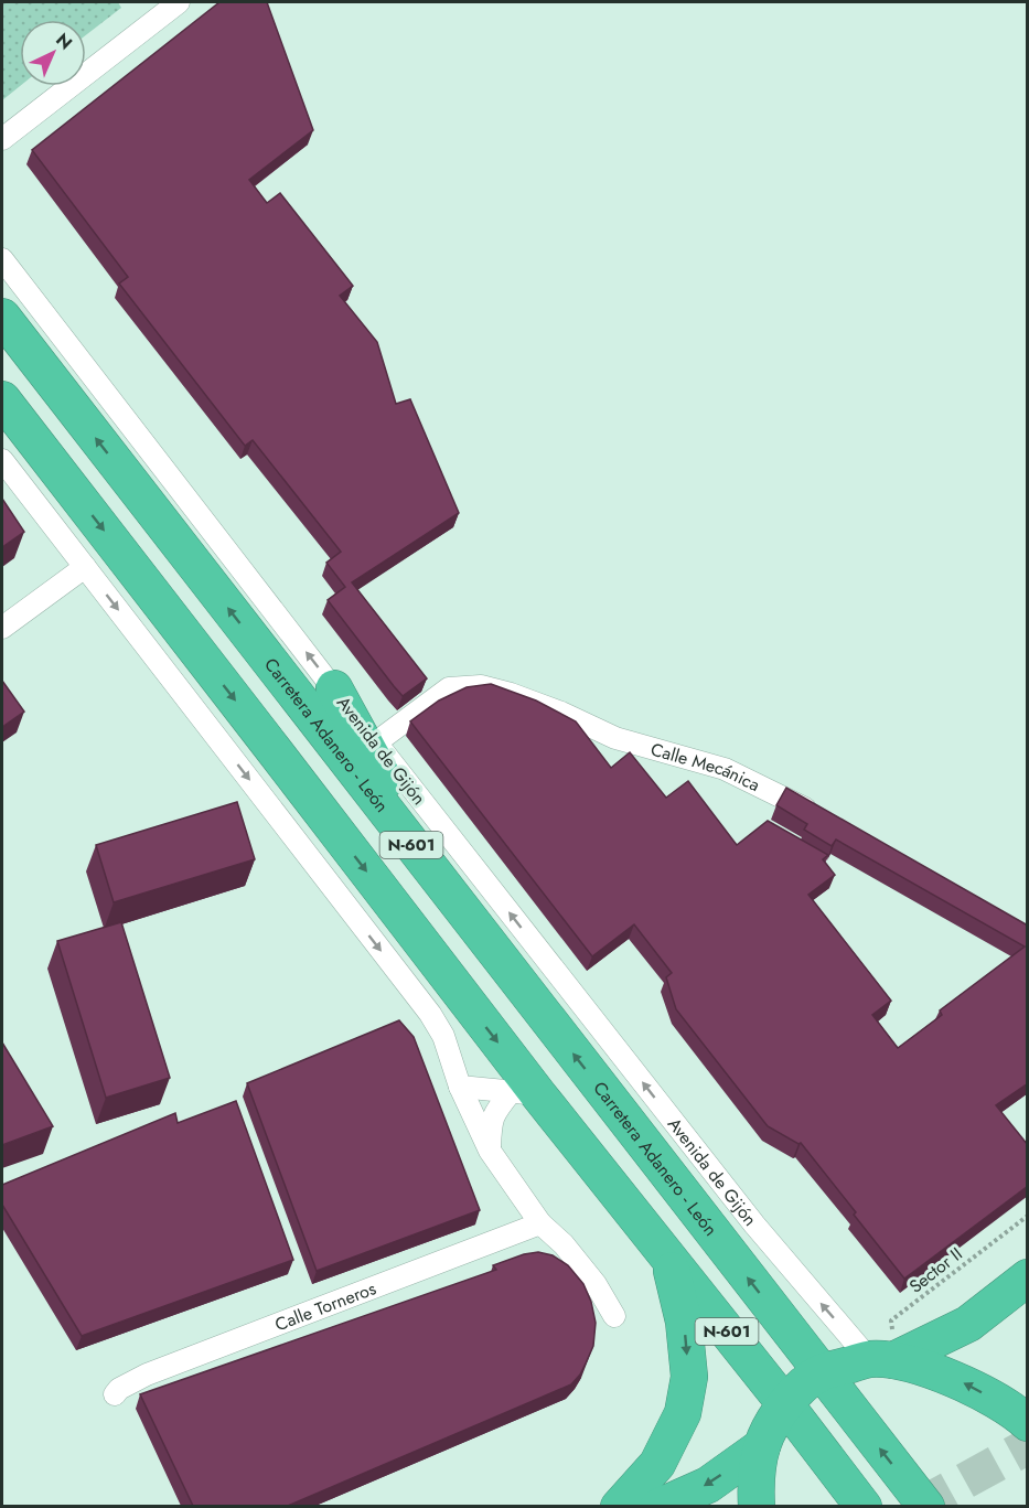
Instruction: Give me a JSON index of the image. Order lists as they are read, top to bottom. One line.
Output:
{"streets":{"highway":["Carretera Adanero - León","N-601"],"street":["Avenida de Gijón","Calle Mecánica","Calle Torneros"],"path":["Sector II"]},"crossings":[["Carretera Adanero - León","N-601"],["Avenida de Gijón","Calle Mecánica"],["Avenida de Gijón","Sector II"]],"north":"top right"}
